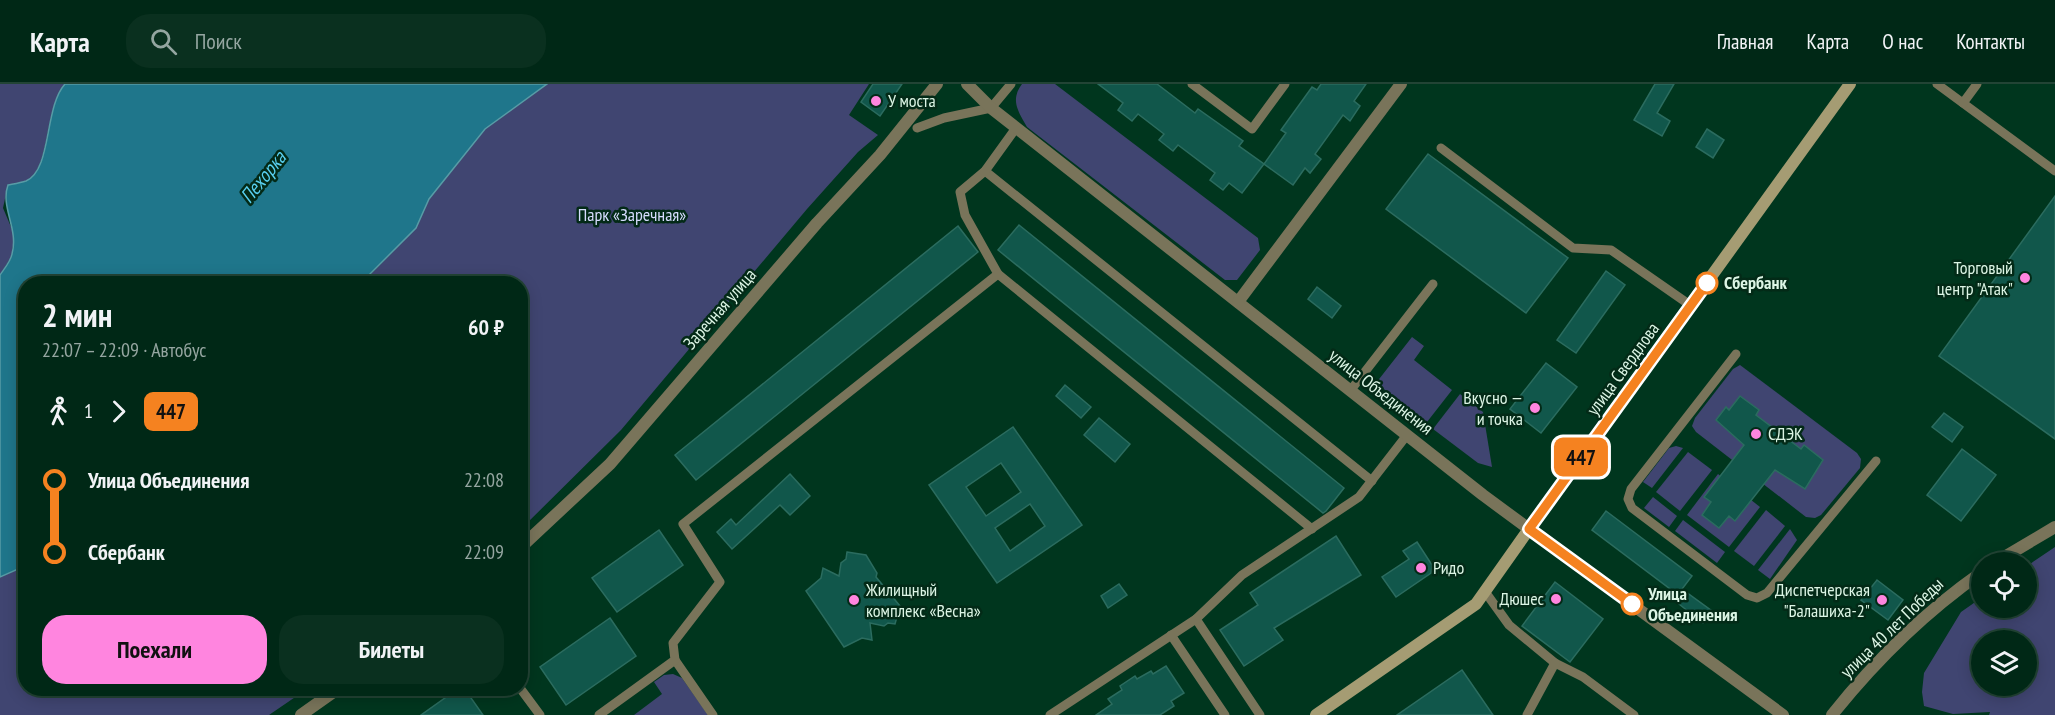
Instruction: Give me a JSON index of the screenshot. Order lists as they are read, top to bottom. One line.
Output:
{"streets":{"main road":["улица Свердлова"],"street":["Заречная улица","улица Объединения","улица 40 лет Победы"]},"crossings":[["улица Свердлова","улица Объединения"]],"water":["Пехорка"],"parks":["Парк «Заречная»"],"places":["У моста","Торговый центр \"Атак\"","Сбербанк","Вкусно — и точка","СДЭК","Ридо","Дюшес","Жилищный комплекс «Весна»","Диспетчерская \"Балашиха-2\"","Улица Объединения"],"lines":["bus line 447"],"page":{"header":"Карта","search":"Поиск","nav":["Главная","Карта","О нас","Контакты"],"on_map":"447","heading":["2 мин","22:07 – 22:09 · Автобус","60 ₽"],"legs":["1","447"],"list":[{"name":"Улица Объединения","value":"22:08"},{"name":"Сбербанк","value":"22:09"}],"buttons":["Поехали","Билеты"]}}
